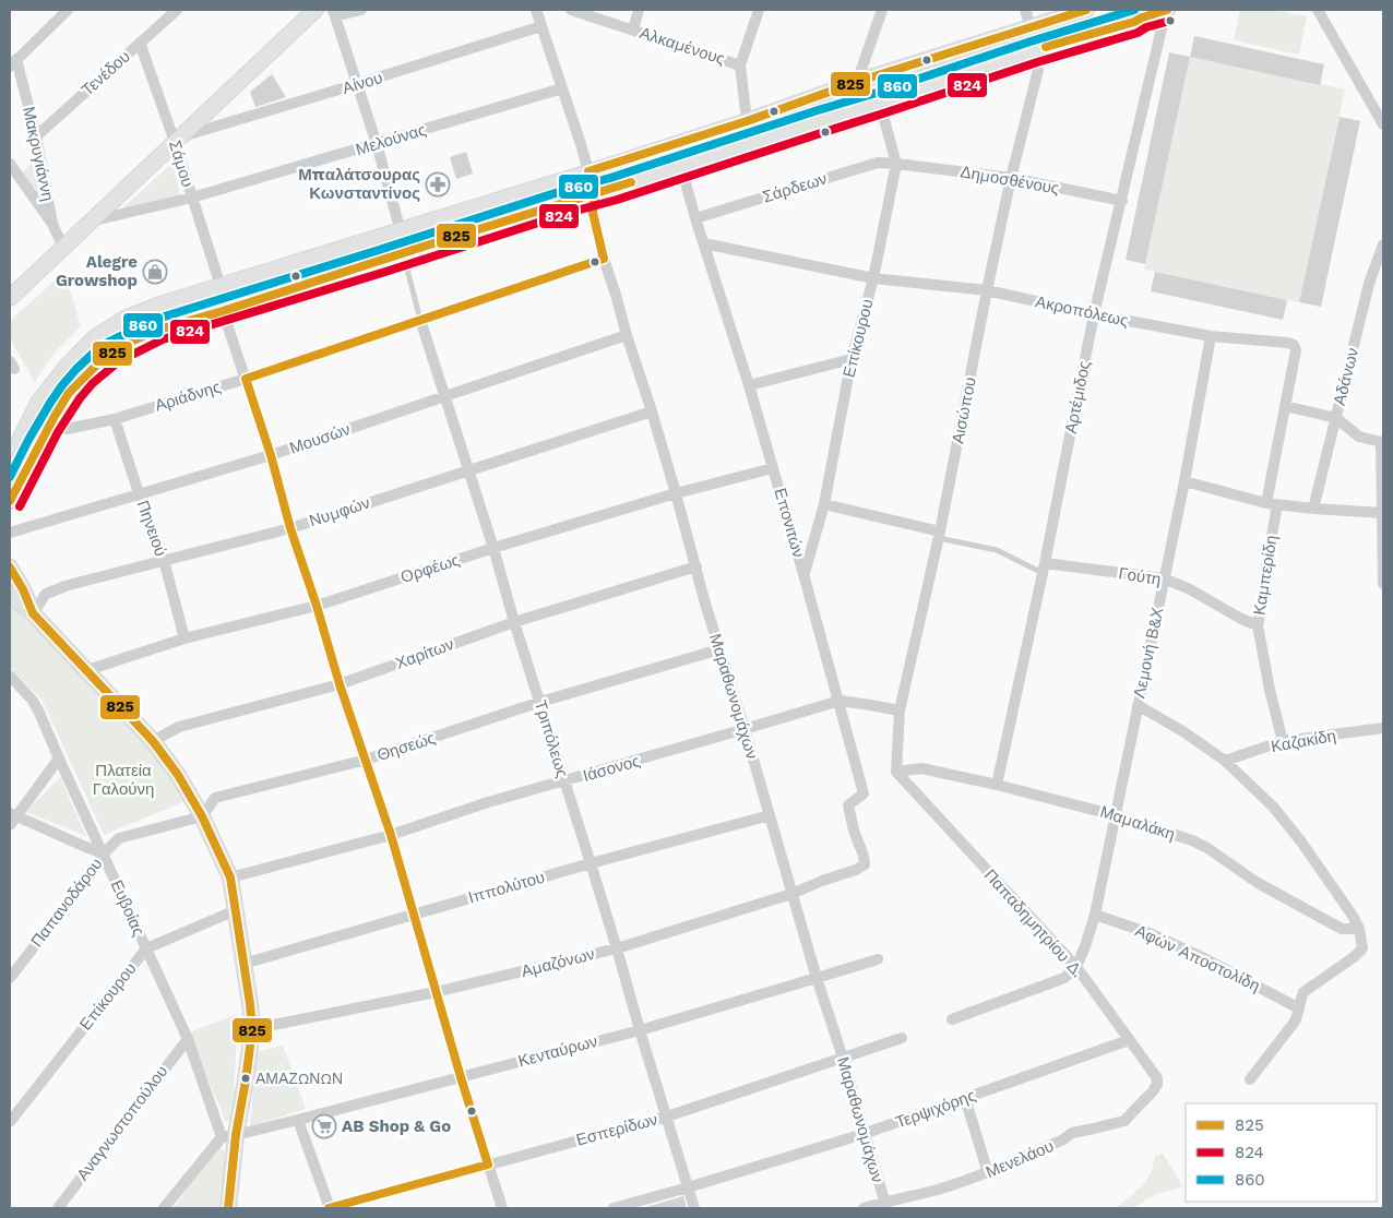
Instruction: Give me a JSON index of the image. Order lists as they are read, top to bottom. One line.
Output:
{"streets":{"street":["Αλκαμένους","Τενέδου","Αίνου","Μελούνας","Μακρυγιάννη","Σάμου","Δημοσθένους","Σάρδεων","Ακροπόλεως","Επίκουρου","Αδάνων","Αριάδνης","Αρτέμιδος","Αισώπου","Μουσών","Νυμφών","Επονιτών","Πηνειού","Ορφέως","Καμπερίδη","Γούτη","Λεμονή Β&Χ","Χαρίτων","Μαραθωνομάχων","Τριπόλεως","Καζακίδη","Θησεώς","Ιάσονος","Μαμαλάκη","Ιππολύτου","Παπανοδάρου","Ευβοίας","Παπαδημητρίου Δ.","Αφών Αποστολίδη","Αμαζόνων","Κενταύρων","Τερψιχόρης","Αναγνωστοπούλου","Εσπερίδων","Μενελάου"]},"crossings":[["Τενέδου","Μακρυγιάννη"],["Τενέδου","Σάμου"],["Αίνου","Σάμου"],["Μελούνας","Σάμου"],["Δημοσθένους","Σάρδεων"],["Δημοσθένους","Επίκουρου"],["Δημοσθένους","Αρτέμιδος"],["Δημοσθένους","Αισώπου"],["Σάρδεων","Επίκουρου"],["Σάρδεων","Επονιτών"],["Ακροπόλεως","Επίκουρου"],["Ακροπόλεως","Αρτέμιδος"],["Ακροπόλεως","Αισώπου"],["Ακροπόλεως","Επονιτών"],["Ακροπόλεως","Καμπερίδη"],["Ακροπόλεως","Λεμονή Β&Χ"],["Επίκουρου","Επονιτών"],["Επίκουρου","Γούτη"],["Επίκουρου","Ευβοίας"],["Αριάδνης","Πηνειού"],["Αριάδνης","Μαραθωνομάχων"],["Αριάδνης","Τριπόλεως"],["Αρτέμιδος","Γούτη"],["Αρτέμιδος","Μαμαλάκη"],["Αισώπου","Γούτη"],["Αισώπου","Ιάσονος"],["Αισώπου","Μαμαλάκη"],["Αισώπου","Παπαδημητρίου Δ."],["Μουσών","Πηνειού"],["Μουσών","Μαραθωνομάχων"],["Μουσών","Τριπόλεως"],["Νυμφών","Πηνειού"],["Νυμφών","Μαραθωνομάχων"],["Νυμφών","Τριπόλεως"],["Επονιτών","Ορφέως"],["Επονιτών","Ιάσονος"],["Επονιτών","Αμαζόνων"],["Πηνειού","Ορφέως"],["Ορφέως","Μαραθωνομάχων"],["Ορφέως","Τριπόλεως"],["Καμπερίδη","Γούτη"],["Καμπερίδη","Καζακίδη"],["Γούτη","Λεμονή Β&Χ"],["Λεμονή Β&Χ","Μαμαλάκη"],["Λεμονή Β&Χ","Παπαδημητρίου Δ."],["Λεμονή Β&Χ","Αφών Αποστολίδη"],["Χαρίτων","Μαραθωνομάχων"],["Χαρίτων","Τριπόλεως"],["Μαραθωνομάχων","Θησεώς"],["Μαραθωνομάχων","Ιάσονος"],["Μαραθωνομάχων","Ιππολύτου"],["Μαραθωνομάχων","Αμαζόνων"],["Μαραθωνομάχων","Κενταύρων"],["Μαραθωνομάχων","Τερψιχόρης"],["Μαραθωνομάχων","Εσπερίδων"],["Μαραθωνομάχων","Μενελάου"],["Τριπόλεως","Θησεώς"],["Τριπόλεως","Ιάσονος"],["Τριπόλεως","Ιππολύτου"],["Τριπόλεως","Αμαζόνων"],["Τριπόλεως","Κενταύρων"],["Τριπόλεως","Τερψιχόρης"],["Τριπόλεως","Εσπερίδων"],["Θησεώς","Παπανοδάρου"],["Θησεώς","Ευβοίας"],["Μαμαλάκη","Παπαδημητρίου Δ."],["Παπανοδάρου","Ευβοίας"],["Ευβοίας","Κενταύρων"],["Ευβοίας","Αναγνωστοπούλου"],["Παπαδημητρίου Δ.","Τερψιχόρης"],["Παπαδημητρίου Δ.","Μενελάου"]],"parks":["Πλατεία Γαλούνη"],"places":{"pharmacy":["Μπαλάτσουρας Κωνσταντίνος"],"shop":["Alegre Growshop"],"other":["ΑΜΑΖΩΝΩΝ"],"supermarket":["AB Shop & Go"]},"lines":["transit line 825","transit line 860","transit line 824"],"legend":["825","824","860"]}
